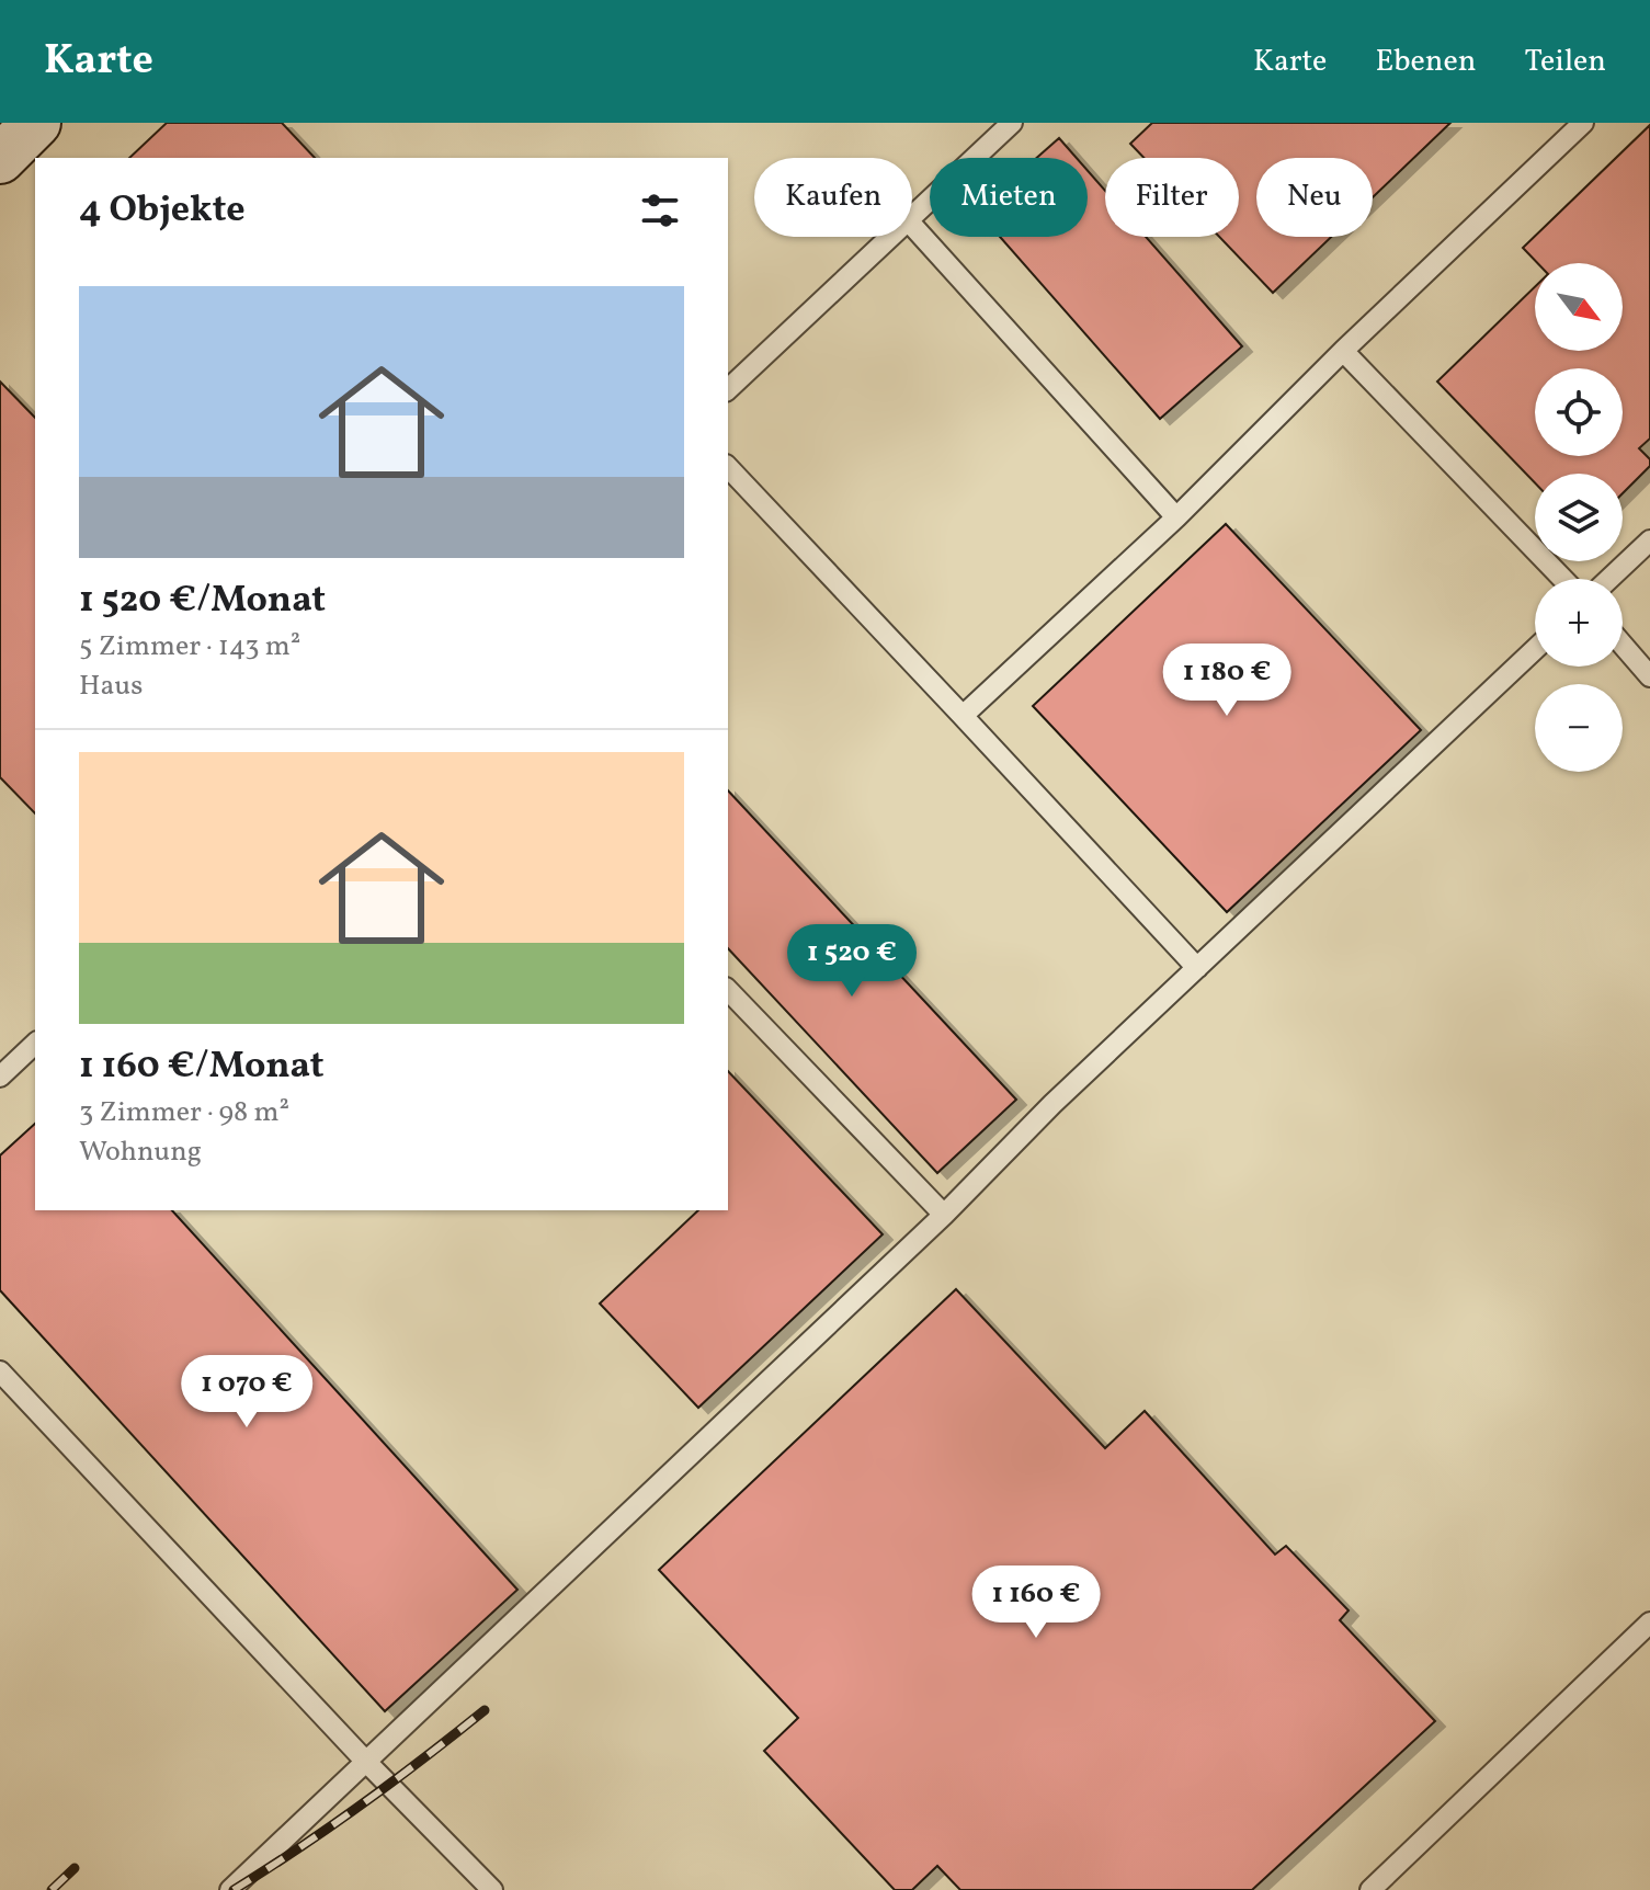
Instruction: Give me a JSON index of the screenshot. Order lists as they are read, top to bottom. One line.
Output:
{"north":"bottom right","page":{"header":"Karte","nav":["Karte","Ebenen","Teilen"],"chip":["Kaufen","Mieten","Filter","Neu"],"heading":"4 Objekte","map_buttons":["+","−"],"list":[{"name":"1 520 €/Monat","note":"5 Zimmer · 143 m² · Haus"},{"name":"1 160 €/Monat","note":"3 Zimmer · 98 m² · Wohnung"}],"price":["1 180 €","1 520 €","1 070 €","1 160 €"]}}
